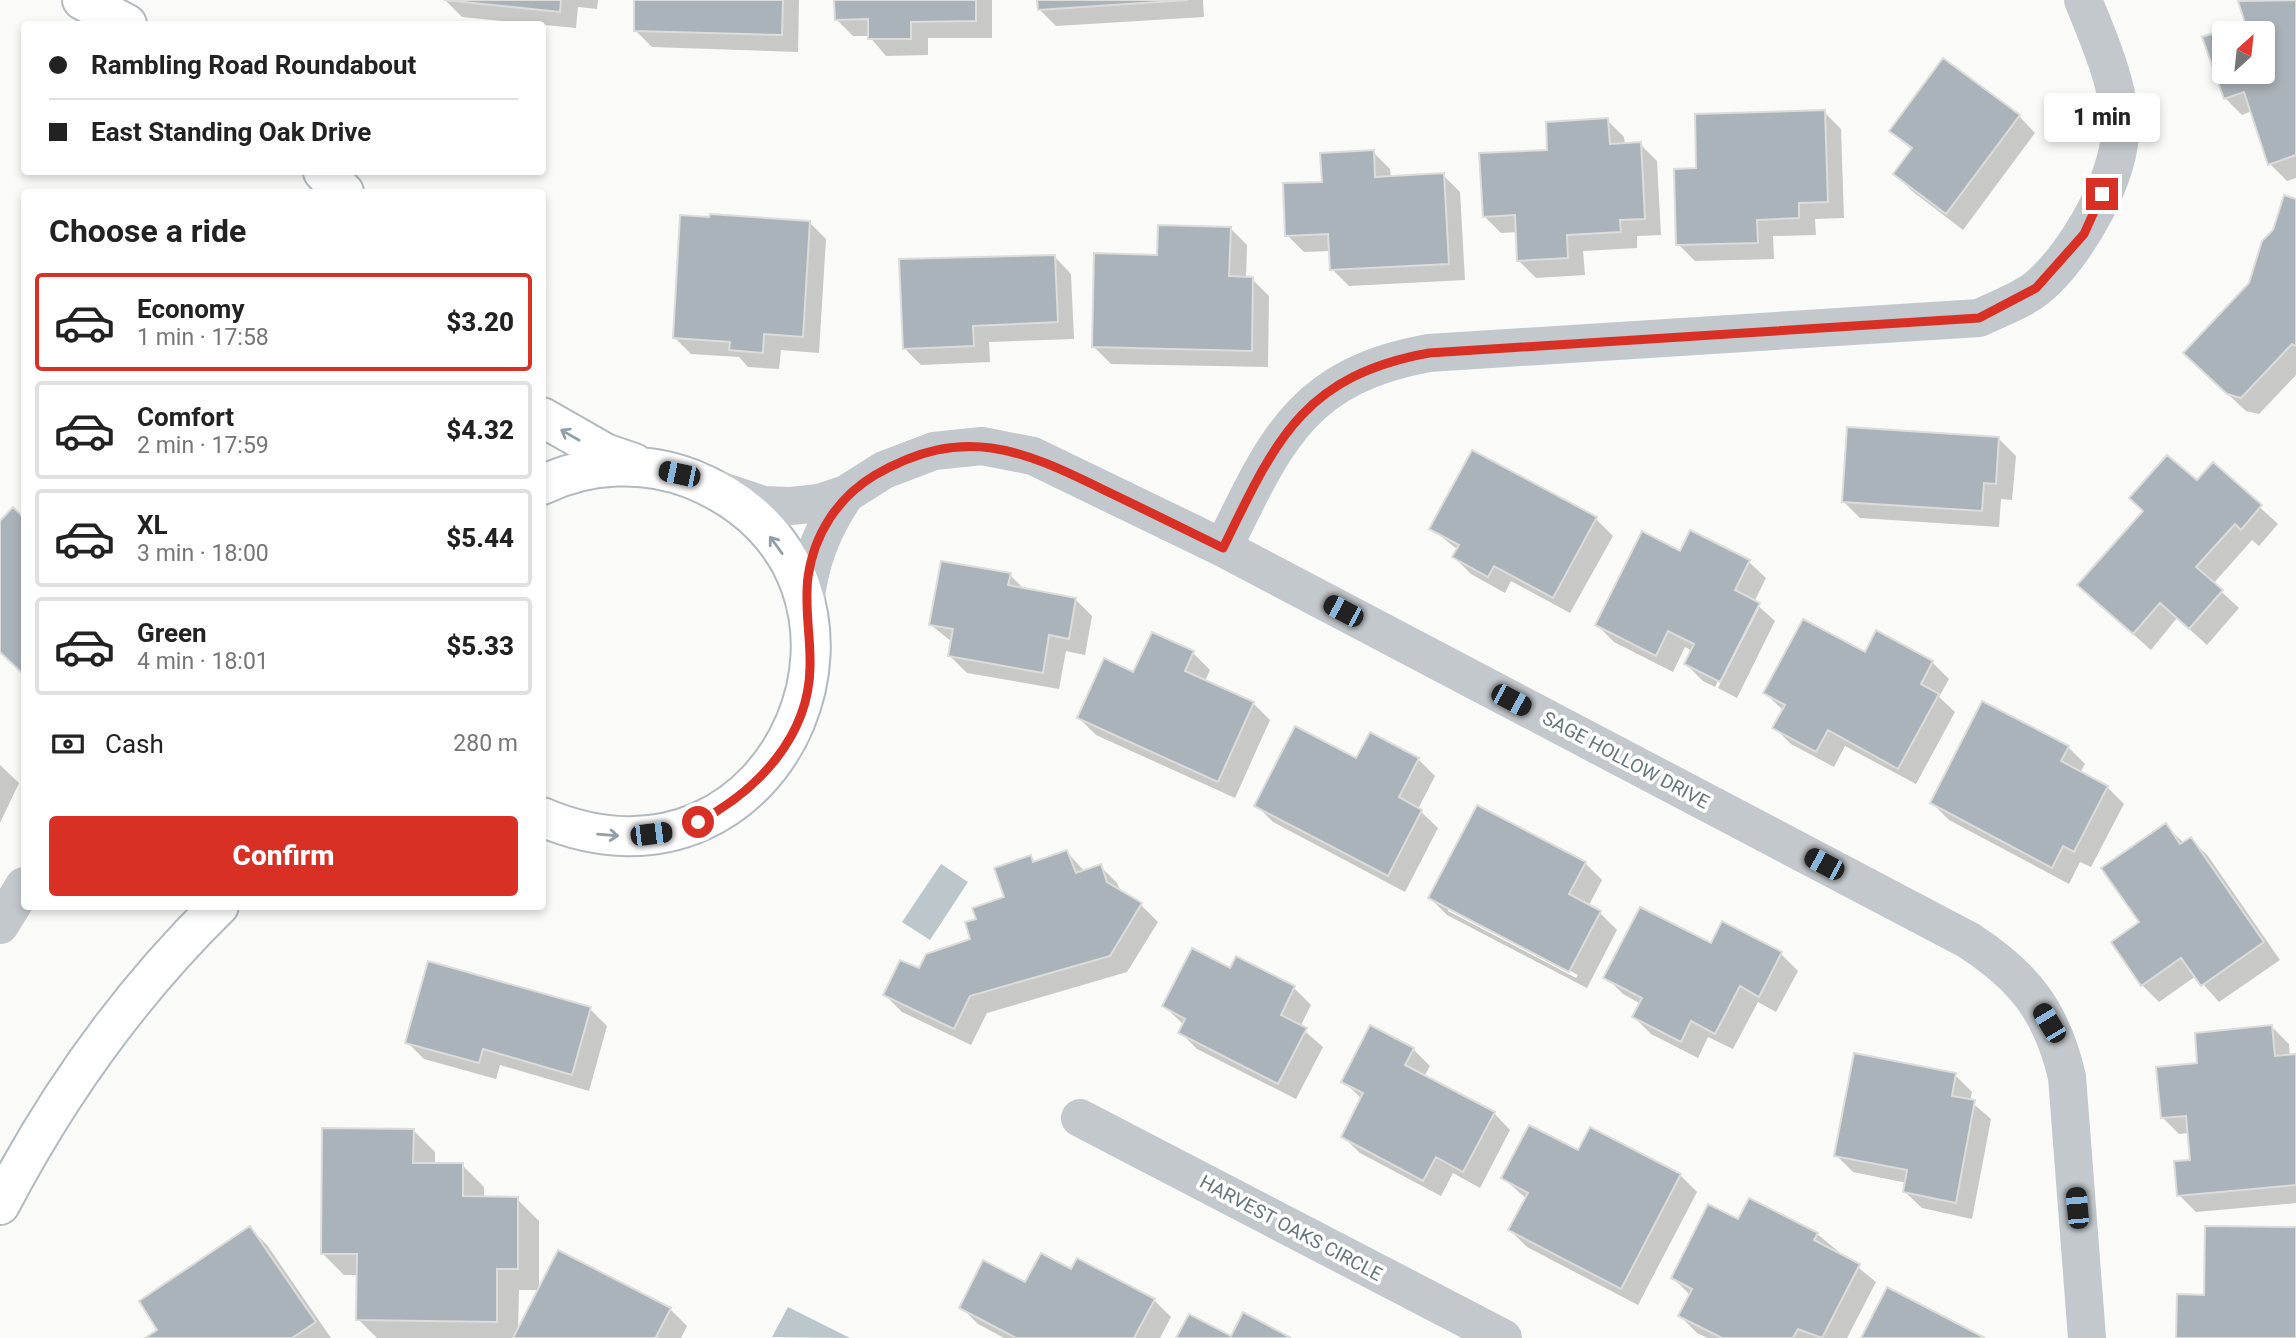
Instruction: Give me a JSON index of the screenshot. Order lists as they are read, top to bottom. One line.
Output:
{"streets":{"street":["SAGE HOLLOW DRIVE","HARVEST OAKS CIRCLE"]},"north":"top right","page":{"banner":["Rambling Road Roundabout","East Standing Oak Drive"],"bubble":"1 min","heading":"Choose a ride","list":[{"name":"Economy","note":"1 min · 17:58","value":"$3.20"},{"name":"Comfort","note":"2 min · 17:59","value":"$4.32"},{"name":"XL","note":"3 min · 18:00","value":"$5.44"},{"name":"Green","note":"4 min · 18:01","value":"$5.33"}],"pay":["Cash","280 m"],"buttons":"Confirm"}}
